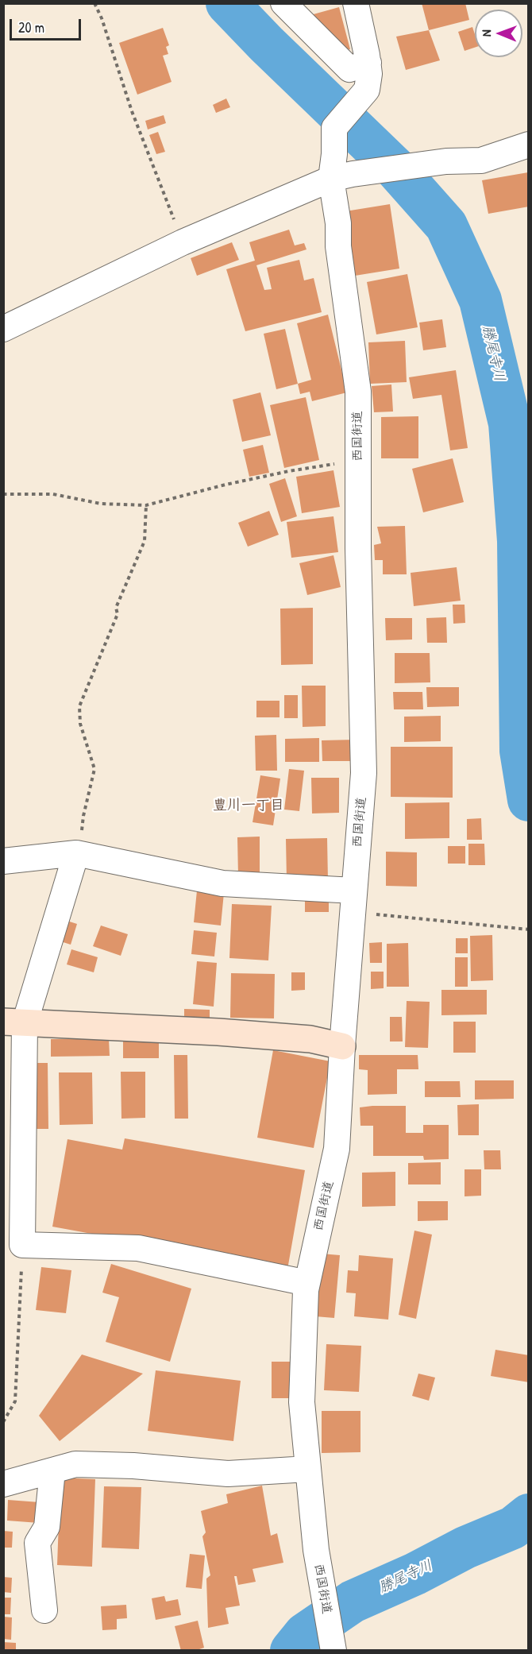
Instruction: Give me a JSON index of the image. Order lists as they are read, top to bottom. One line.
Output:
{"streets":{"street":["西国街道"]},"districts":["豊川一丁目"],"water":["勝尾寺川"],"scale_bar":"20 m","north":"left"}
